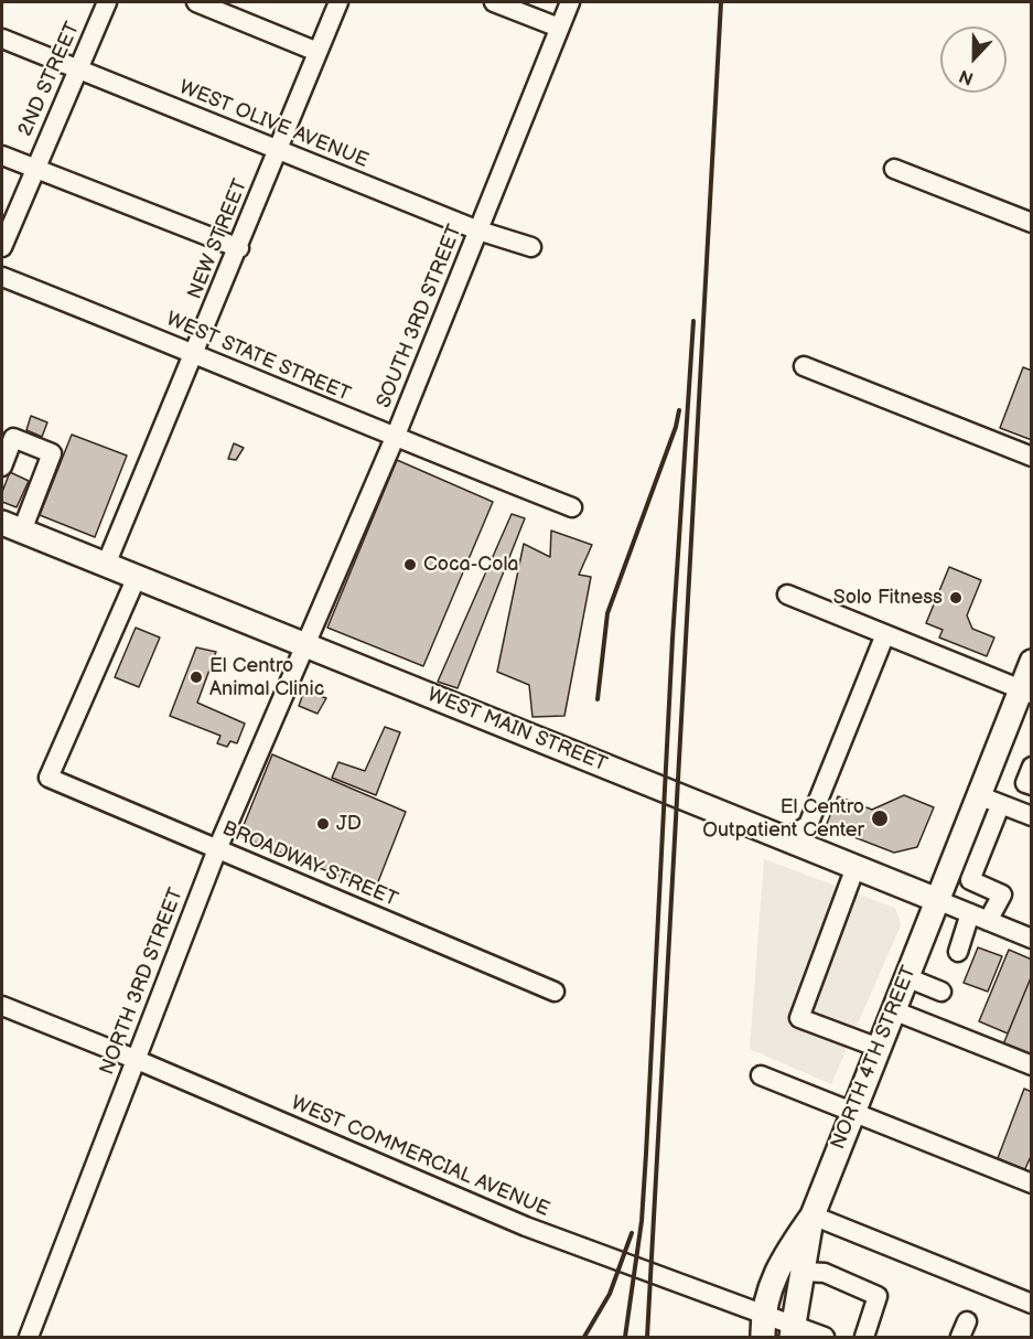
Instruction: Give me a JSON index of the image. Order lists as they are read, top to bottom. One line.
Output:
{"streets":{"main road":["WEST MAIN STREET","NORTH 4TH STREET"],"street":["2ND STREET","WEST OLIVE AVENUE","NEW STREET","SOUTH 3RD STREET","WEST STATE STREET","BROADWAY STREET","NORTH 3RD STREET","WEST COMMERCIAL AVENUE"]},"crossings":[["2ND STREET","WEST OLIVE AVENUE"],["WEST OLIVE AVENUE","NEW STREET"],["WEST OLIVE AVENUE","SOUTH 3RD STREET"],["NEW STREET","WEST STATE STREET"],["NEW STREET","WEST MAIN STREET"],["SOUTH 3RD STREET","WEST STATE STREET"],["SOUTH 3RD STREET","WEST MAIN STREET"],["SOUTH 3RD STREET","NORTH 3RD STREET"],["WEST MAIN STREET","BROADWAY STREET"],["WEST MAIN STREET","NORTH 3RD STREET"],["WEST MAIN STREET","NORTH 4TH STREET"],["BROADWAY STREET","NORTH 3RD STREET"],["NORTH 3RD STREET","WEST COMMERCIAL AVENUE"],["NORTH 4TH STREET","WEST COMMERCIAL AVENUE"]],"places":["Coca-Cola","Solo Fitness","El Centro Animal Clinic","El Centro Outpatient Center","JD"],"north":"bottom"}
